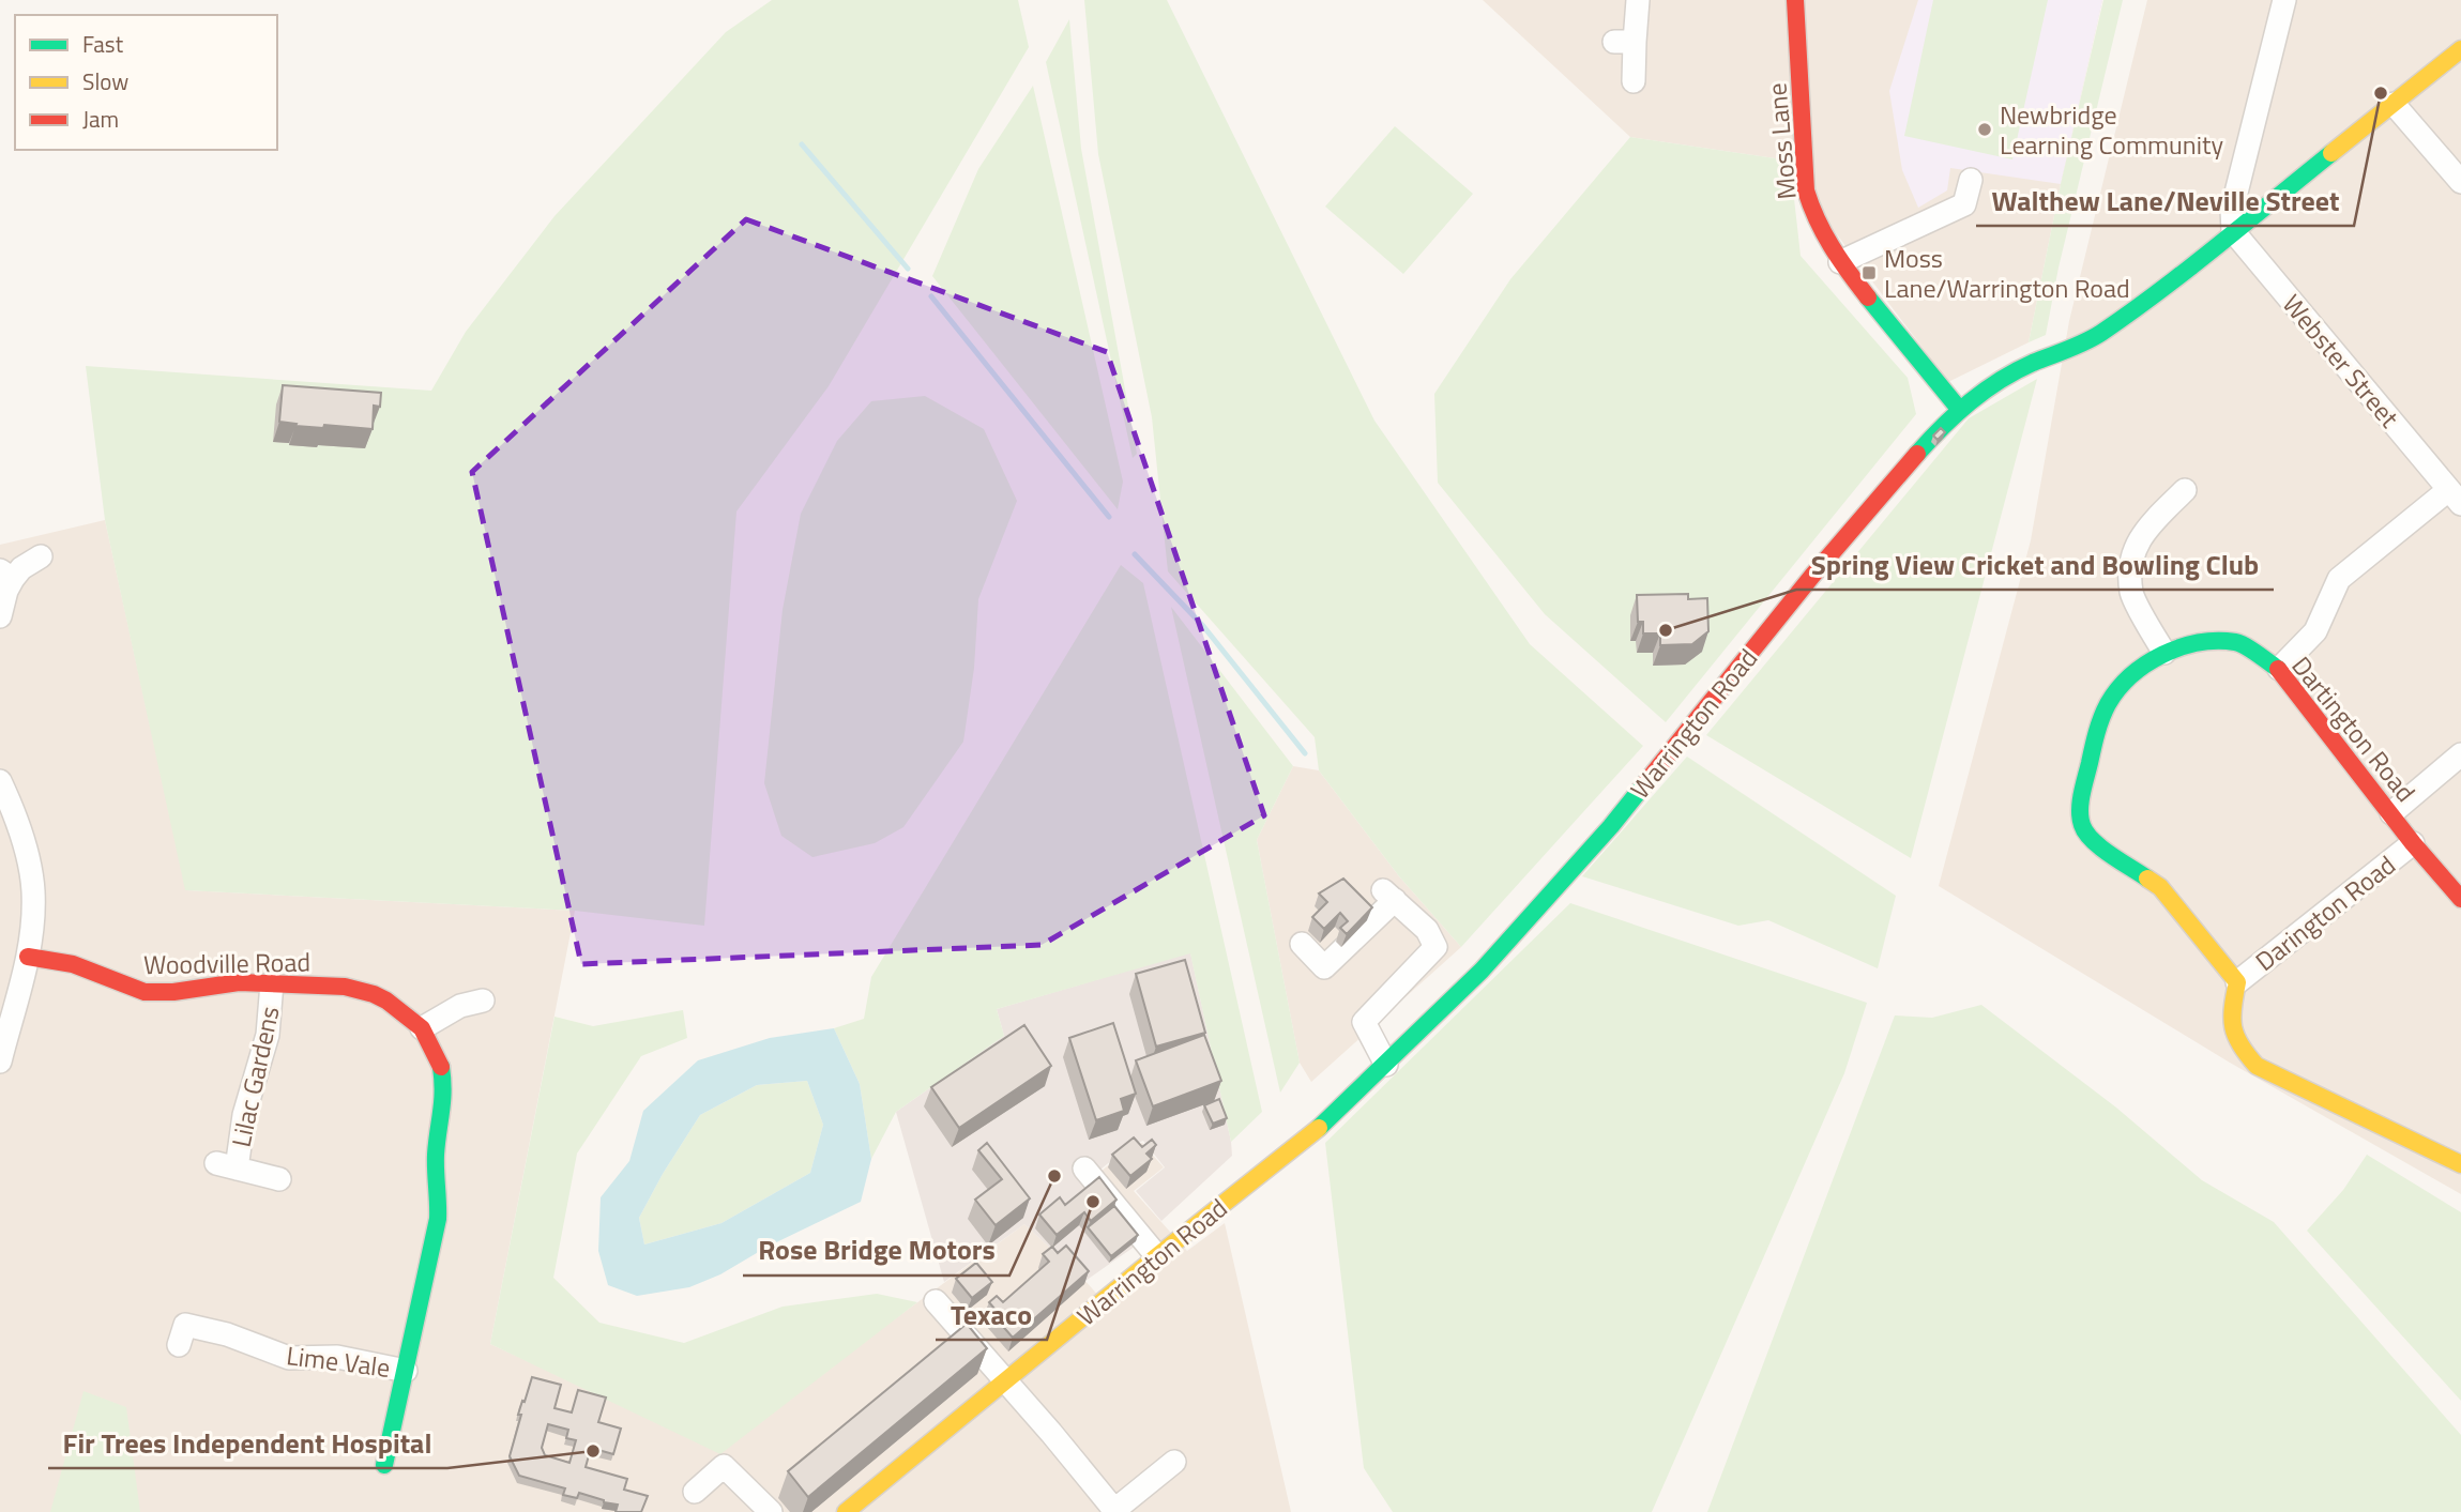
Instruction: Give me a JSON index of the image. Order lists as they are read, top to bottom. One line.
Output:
{"streets":{"street":["Moss Lane","Webster Street","Warrington Road","Dartington Road","Darington Road","Woodville Road","Lilac Gardens","Lime Vale"]},"crossings":[["Moss Lane","Warrington Road"],["Webster Street","Warrington Road"],["Dartington Road","Darington Road"],["Woodville Road","Lilac Gardens"],["Woodville Road","Lime Vale"]],"places":{"other":["Walthew Lane/Neville Street","Newbridge Learning Community","Spring View Cricket and Bowling Club","Rose Bridge Motors","Texaco","Fir Trees Independent Hospital"],"transit":["Moss Lane/Warrington Road"]},"legend":["Fast","Slow","Jam"]}
